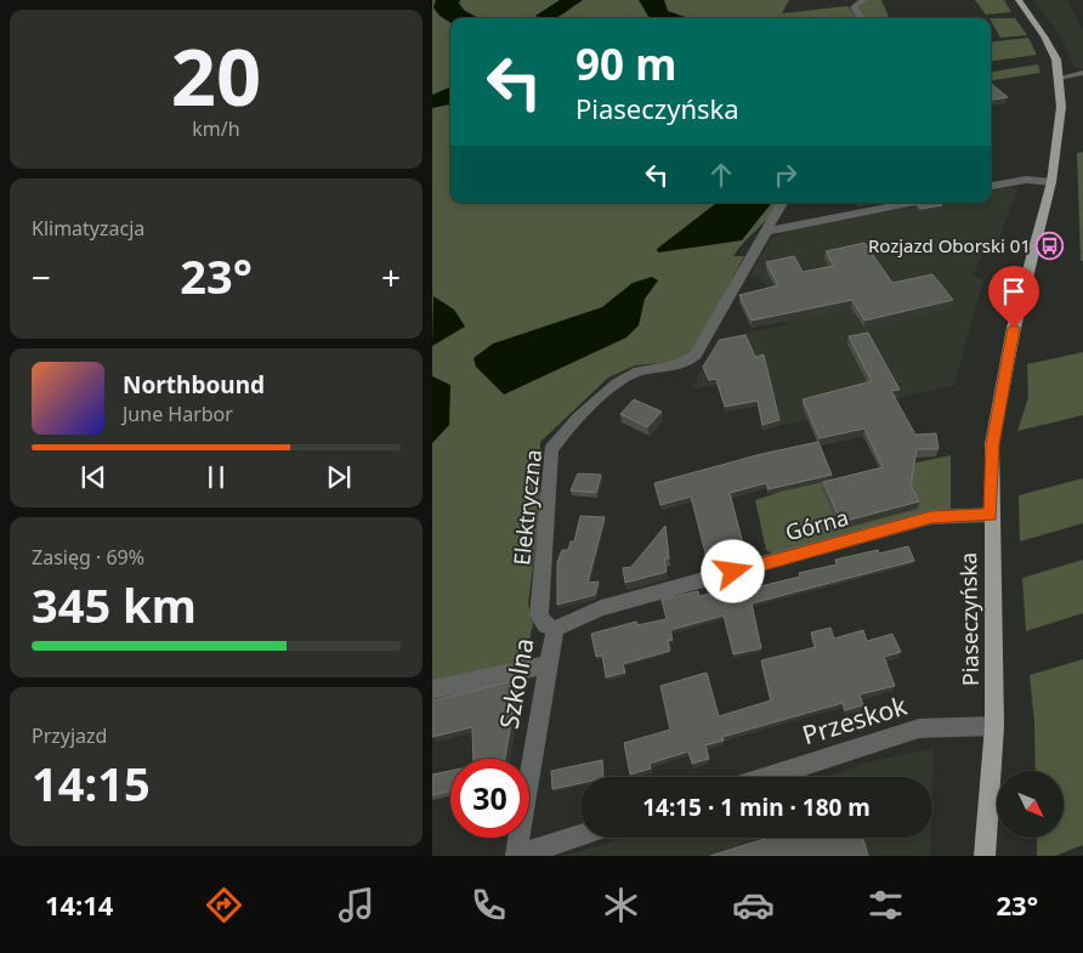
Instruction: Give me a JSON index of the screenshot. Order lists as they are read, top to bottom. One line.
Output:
{"streets":{"main road":["Piaseczyńska"],"street":["Elektryczna","Górna","Szkolna","Przeskok"]},"crossings":[["Elektryczna","Górna"],["Elektryczna","Szkolna"],["Górna","Piaseczyńska"],["Górna","Szkolna"],["Piaseczyńska","Przeskok"]],"places":{"bus stop":["Rozjazd Oborski 01"]},"north":"bottom right","page":{"tile":[["20","km/h"],"Klimatyzacja",["Zasięg · 69%","345 km"],["Przyjazd","14:15"]],"turn":["90 m","Piaseczyńska"],"heat":["−","23°","+"],"song":["Northbound","June Harbor"],"limit":"30","trip":"14:15 · 1 min · 180 m","tabs":["14:14","23°"]}}
